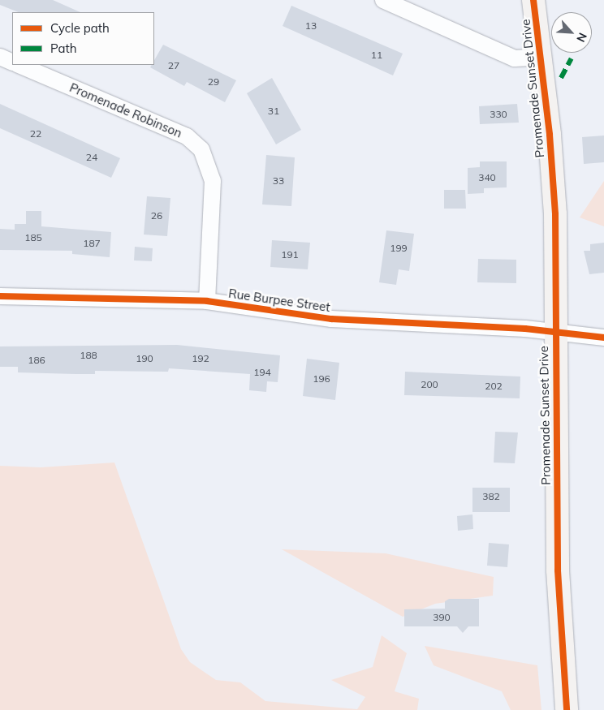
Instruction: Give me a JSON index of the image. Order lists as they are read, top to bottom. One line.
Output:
{"streets":{"street":["Promenade Sunset Drive","Promenade Robinson","Rue Burpee Street"]},"crossings":[["Promenade Sunset Drive","Rue Burpee Street"],["Promenade Robinson","Rue Burpee Street"]],"house_numbers":["13","11","27","29","31","330","22","24","340","33","26","185","187","199","191","188","190","192","186","194","196","200","202","382","390"],"legend":["Cycle path","Path"],"north":"bottom right"}
